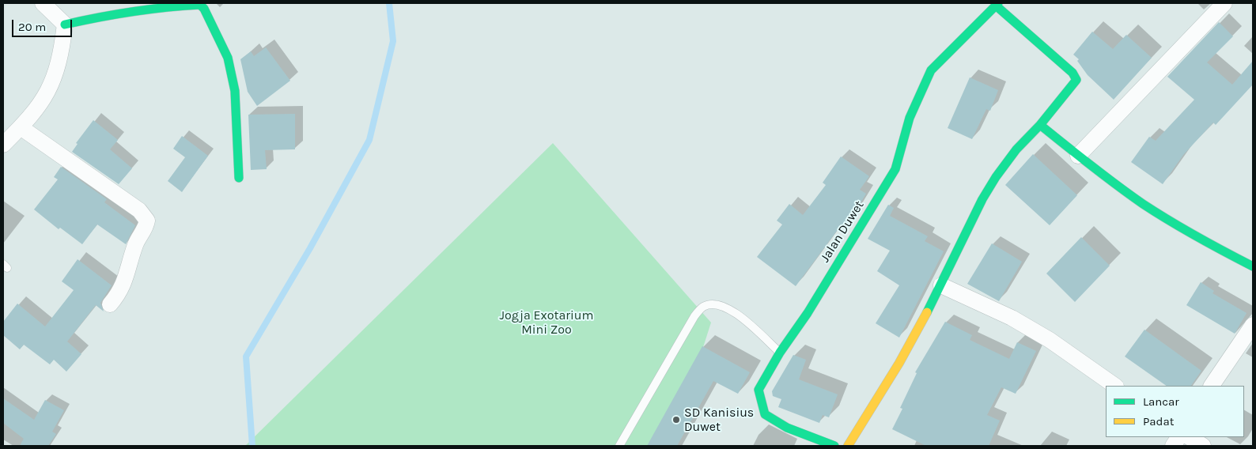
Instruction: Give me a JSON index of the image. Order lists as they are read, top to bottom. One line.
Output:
{"streets":{"street":["Jalan Duwet"]},"parks":["Jogja Exotarium Mini Zoo"],"places":["SD Kanisius Duwet"],"legend":["Lancar","Padat"],"scale_bar":"20 m"}
